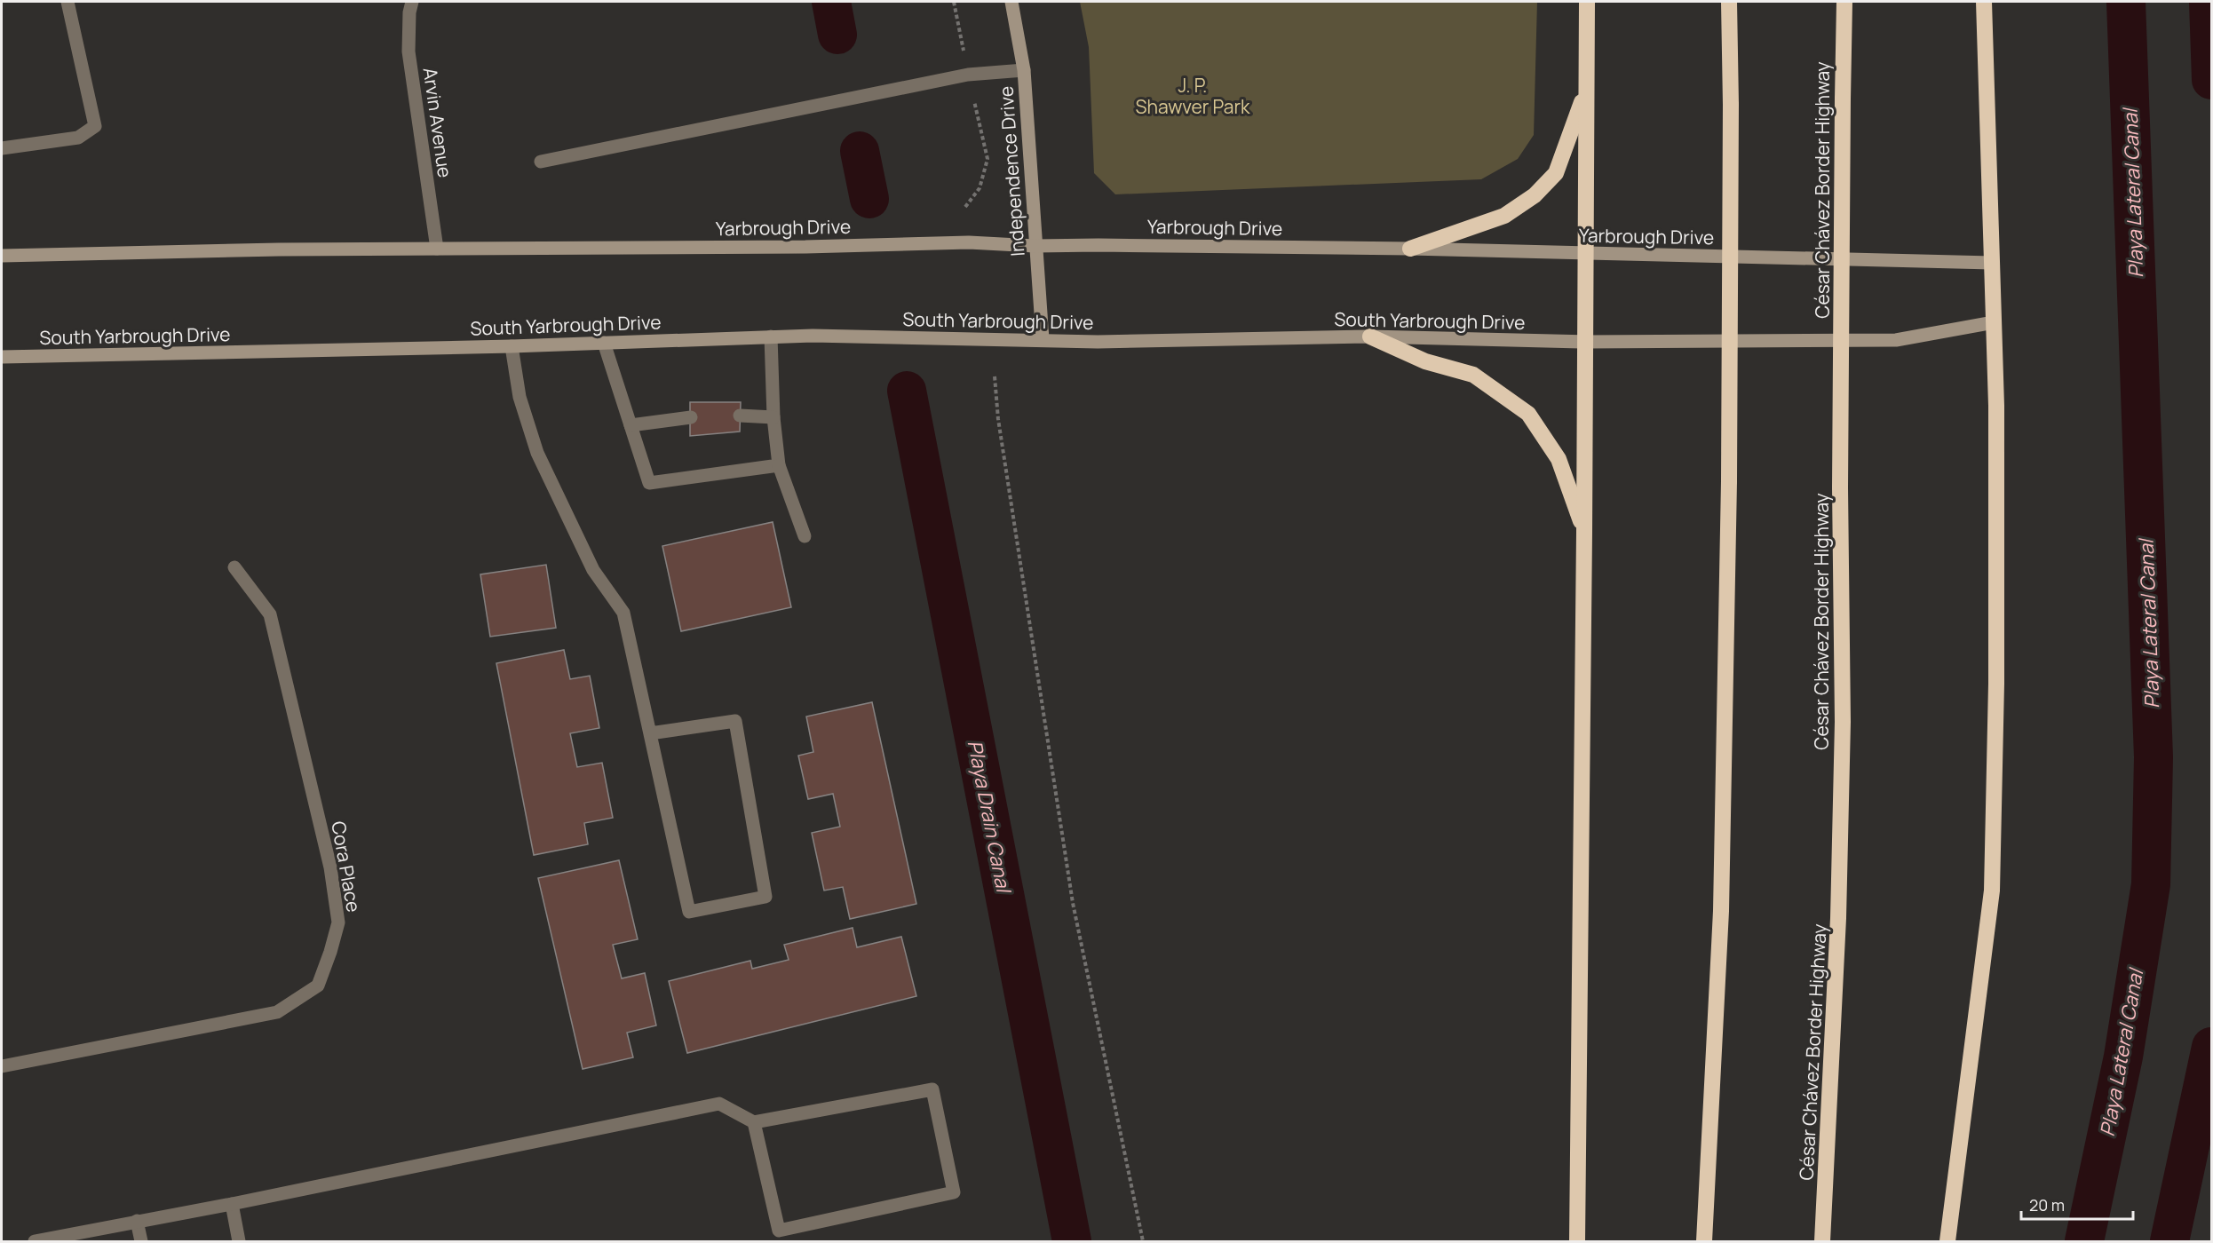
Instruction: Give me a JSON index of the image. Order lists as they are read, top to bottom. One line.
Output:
{"streets":{"highway":["César Chávez Border Highway"],"main road":["Independence Drive","Yarbrough Drive","South Yarbrough Drive"],"street":["Arvin Avenue","Cora Place"]},"crossings":[["Arvin Avenue","Yarbrough Drive"],["Independence Drive","Yarbrough Drive"],["Independence Drive","South Yarbrough Drive"]],"water":["Playa Lateral Canal","Playa Drain Canal"],"parks":["J. P. Shawver Park"],"scale_bar":"20 m"}
